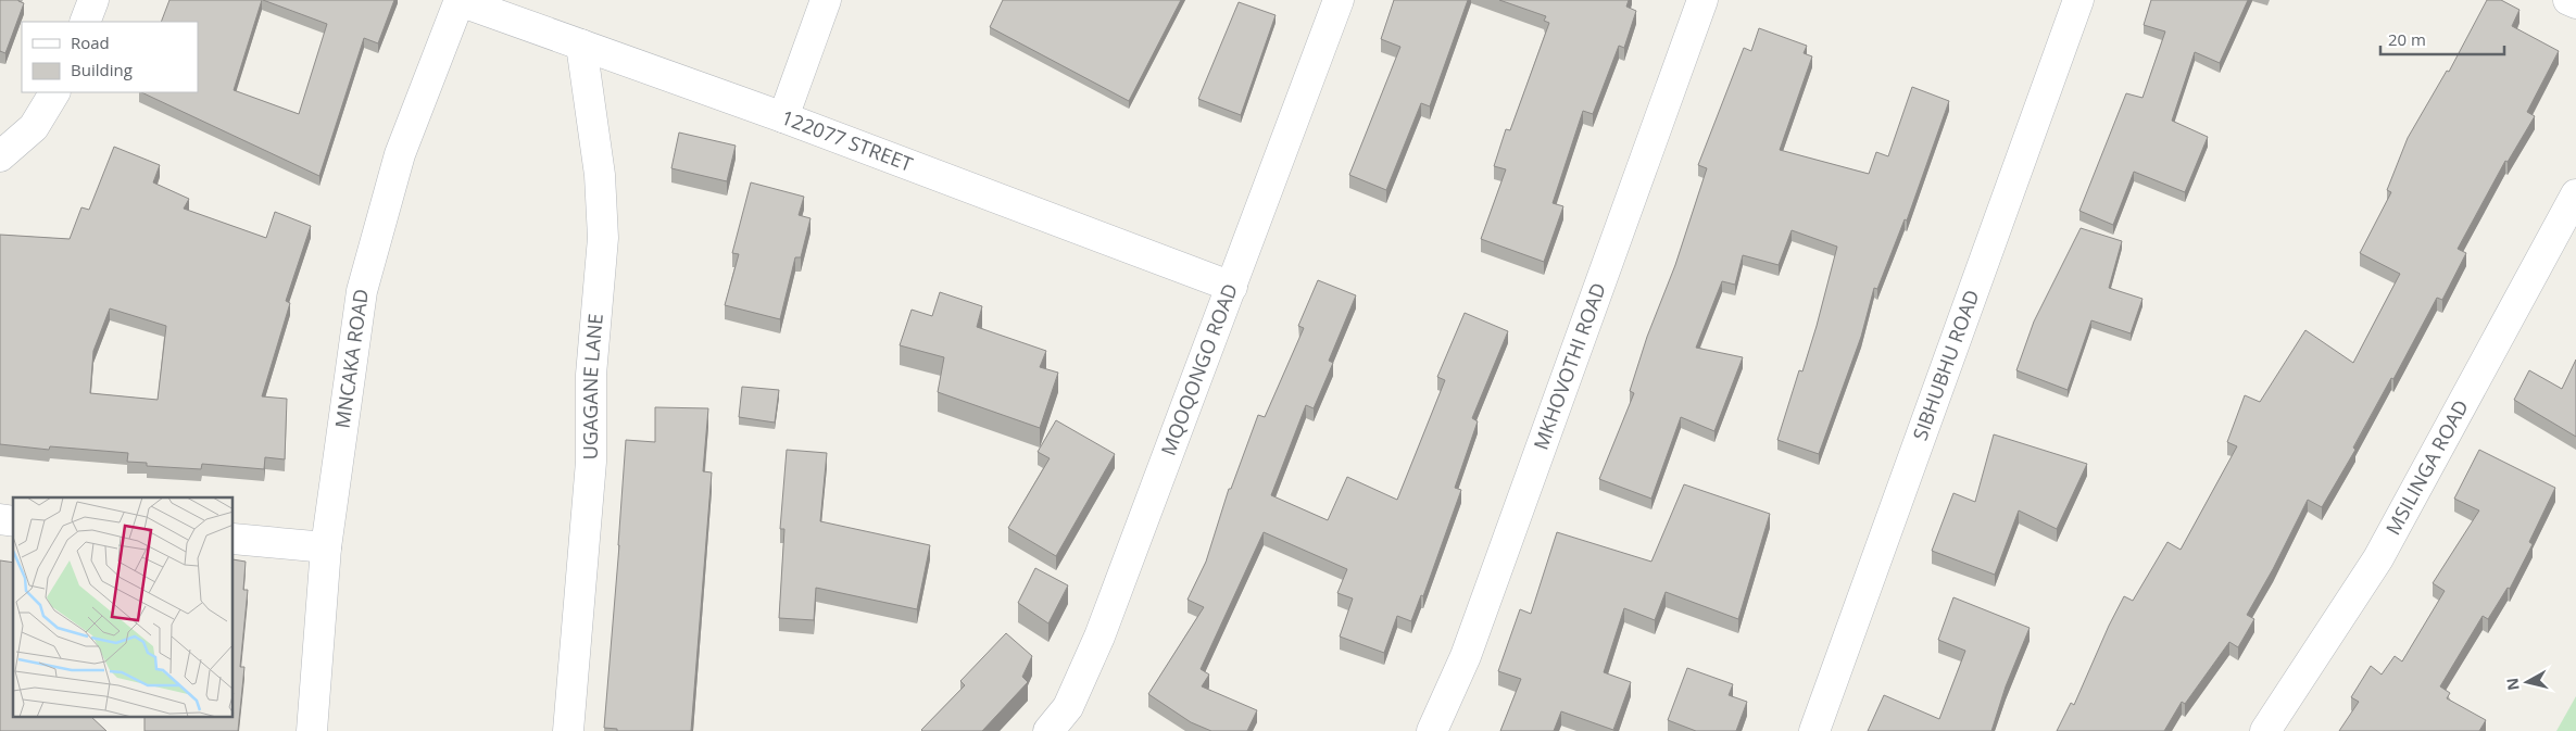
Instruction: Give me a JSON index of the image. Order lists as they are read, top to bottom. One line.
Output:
{"streets":{"street":["122077 STREET","MNCAKA ROAD","SIBHUBHU ROAD","MKHOVOTHI ROAD","MQOQONGO ROAD","UGAGANE LANE","MSILINGA ROAD"]},"crossings":[["122077 STREET","MNCAKA ROAD"],["122077 STREET","MQOQONGO ROAD"],["122077 STREET","UGAGANE LANE"]],"legend":["Road","Building"],"scale_bar":"20 m","north":"left"}
